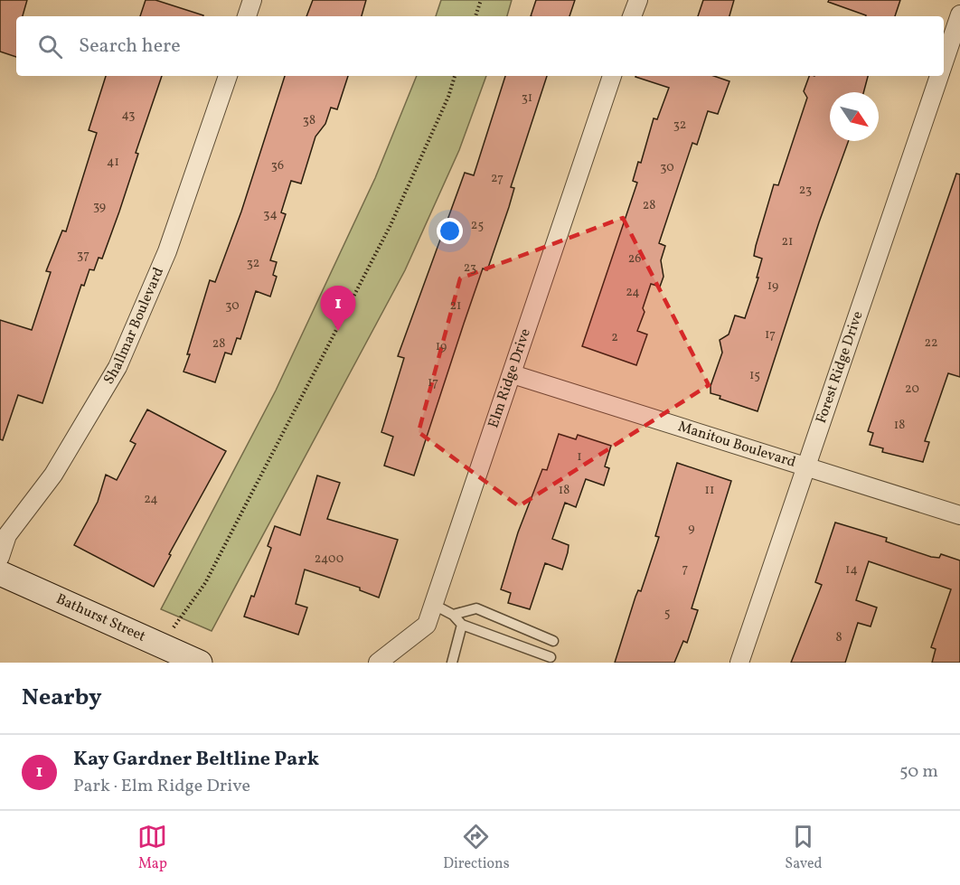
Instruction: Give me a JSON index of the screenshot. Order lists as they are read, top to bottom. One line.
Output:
{"streets":{"main road":["Bathurst Street"],"street":["Shallmar Boulevard","Forest Ridge Drive","Elm Ridge Drive","Manitou Boulevard"]},"crossings":[["Forest Ridge Drive","Manitou Boulevard"],["Elm Ridge Drive","Manitou Boulevard"]],"house_numbers":["31","43","38","32","41","36","30","27","23","28","39","34","25","21","37","26","32","23","19","24","30","21","17","2","22","28","19","15","17","20","18","1","18","11","24","9","2400","7","14","5","8"],"north":"bottom right","page":{"search":"Search here","pins":"1","heading":"Nearby","list":[{"mark":"1","name":"Kay Gardner Beltline Park","note":"Park · Elm Ridge Drive","value":"50 m"}],"nav":["Map","Directions","Saved"]}}
